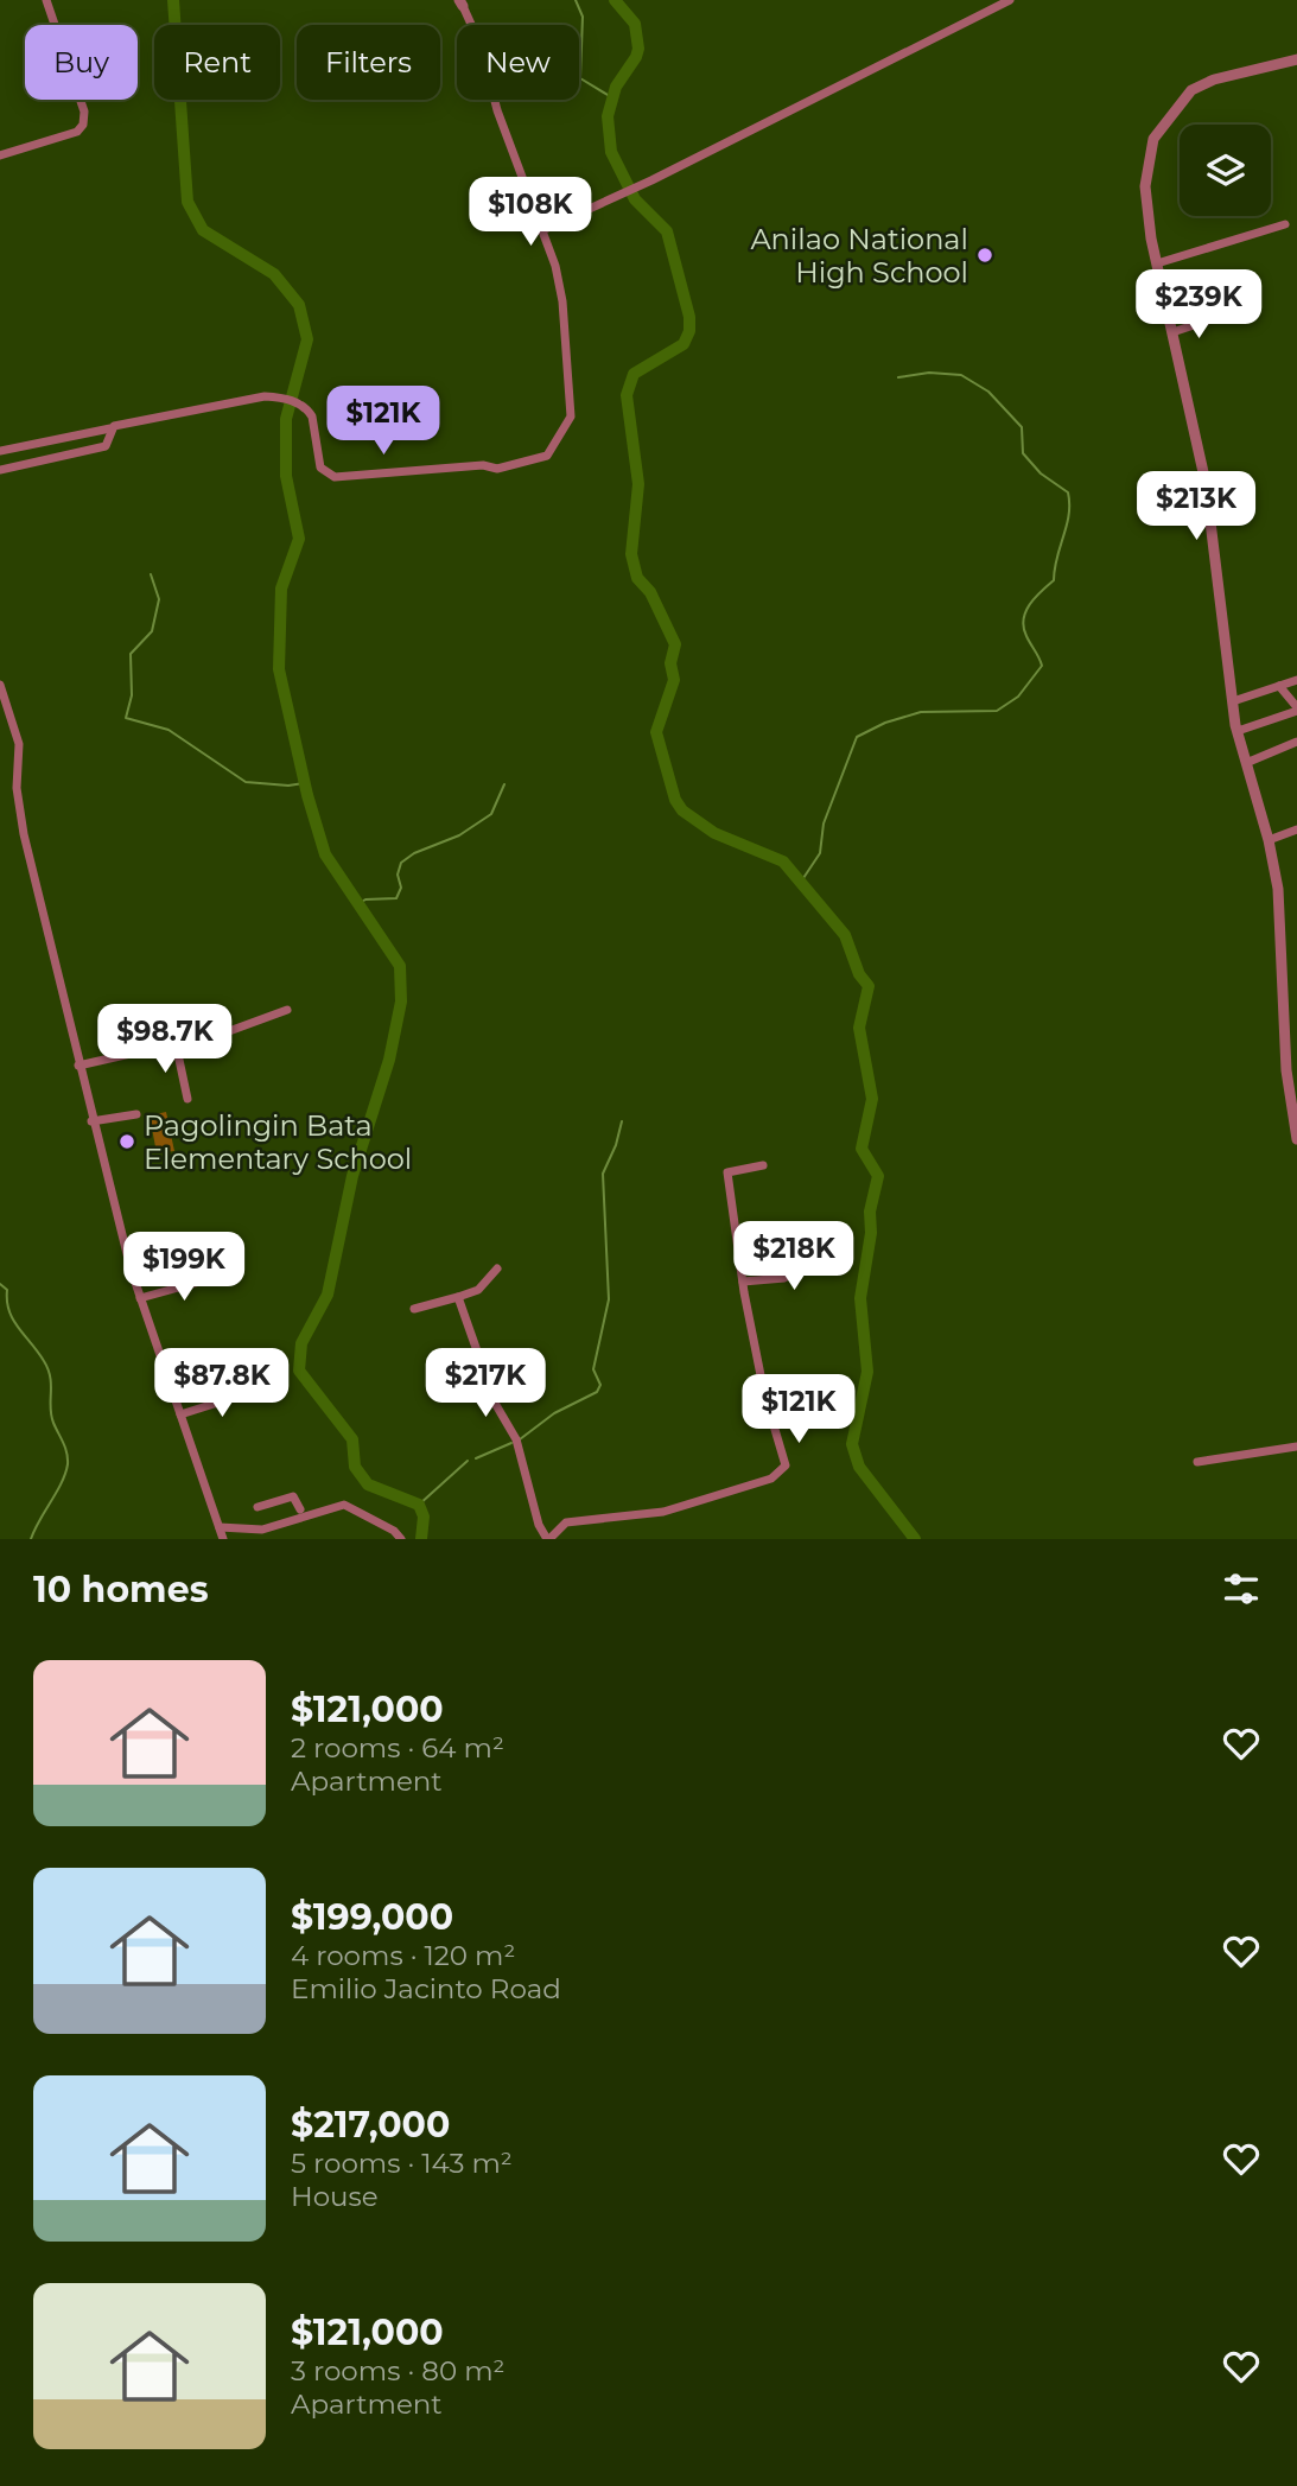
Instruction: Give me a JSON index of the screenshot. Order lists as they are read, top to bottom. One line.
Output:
{"places":["Anilao National High School","Pagolingin Bata Elementary School"],"page":{"chip":["Buy","Rent","Filters","New"],"price":["$108K","$239K","$121K","$213K","$98.7K","$218K","$199K","$87.8K","$217K","$121K"],"heading":"10 homes","list":[{"name":"$121,000","note":"2 rooms · 64 m² · Apartment"},{"name":"$199,000","note":"4 rooms · 120 m² · Emilio Jacinto Road"},{"name":"$217,000","note":"5 rooms · 143 m² · House"},{"name":"$121,000","note":"3 rooms · 80 m² · Apartment"}]}}
